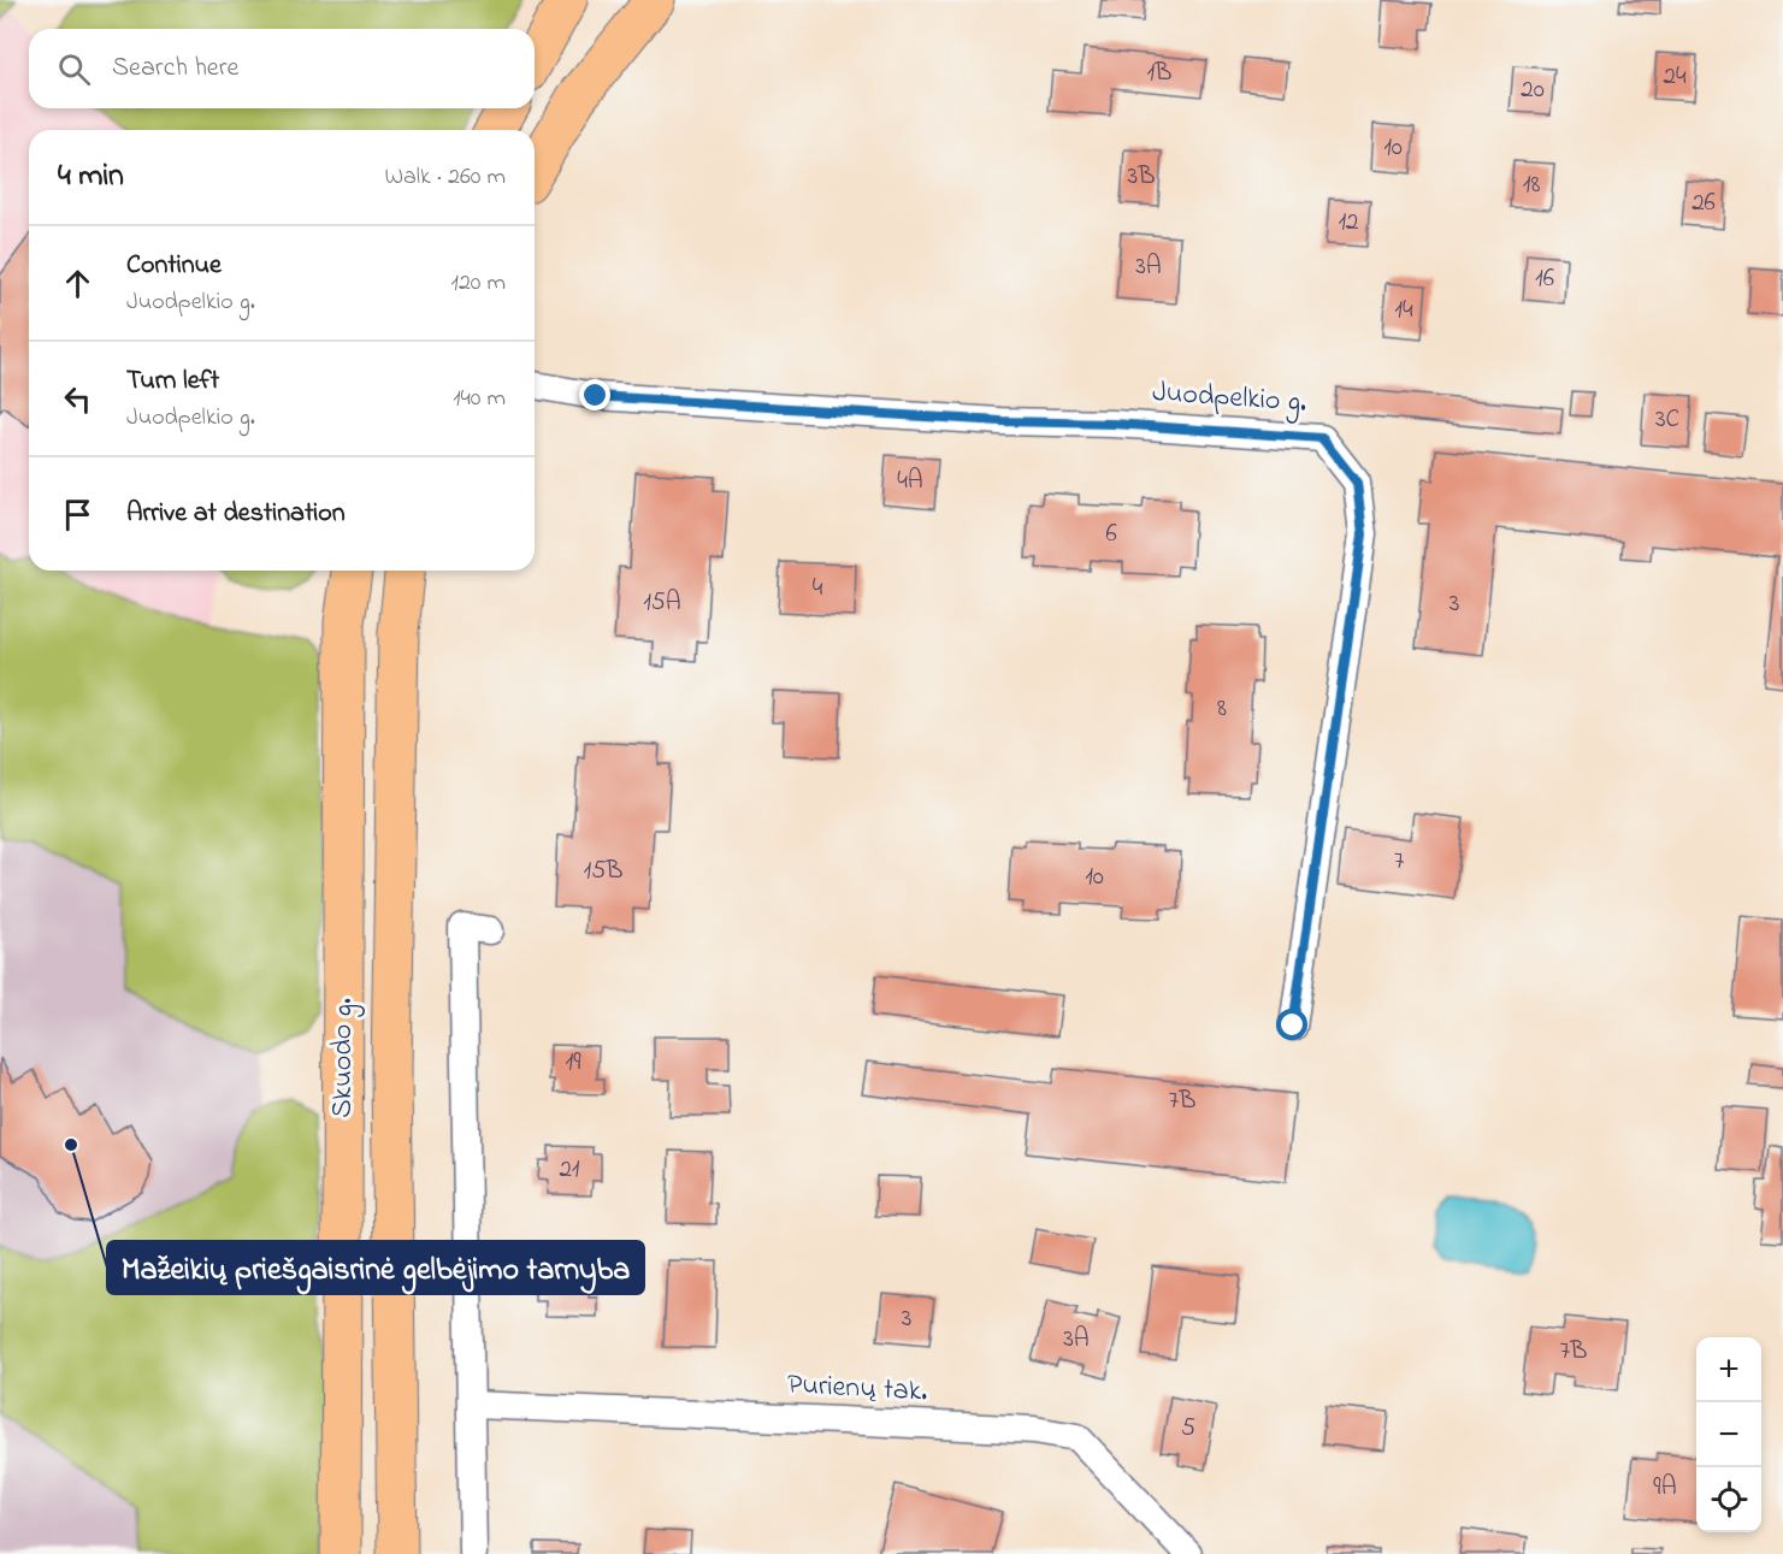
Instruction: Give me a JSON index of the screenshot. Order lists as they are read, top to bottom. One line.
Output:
{"streets":{"main road":["Skuodo g."],"street":["Juodpelkio g.","Purienų tak."]},"places":["Mažeikių priešgaisrinė gelbėjimo tarnyba"],"house_numbers":["1B","24","20","10","3B","18","26","12","3A","16","14","3C","4A","6","4","15A","3","8","7","15B","10","19","7B","21","3","3A","7B","5","9A"],"page":{"search":"Search here","heading":["4 min","Walk · 260 m"],"list":[["Continue","Juodpelkio g.","120 m"],["Turn left","Juodpelkio g.","140 m"],"Arrive at destination"],"map_buttons":["+","−"]}}
